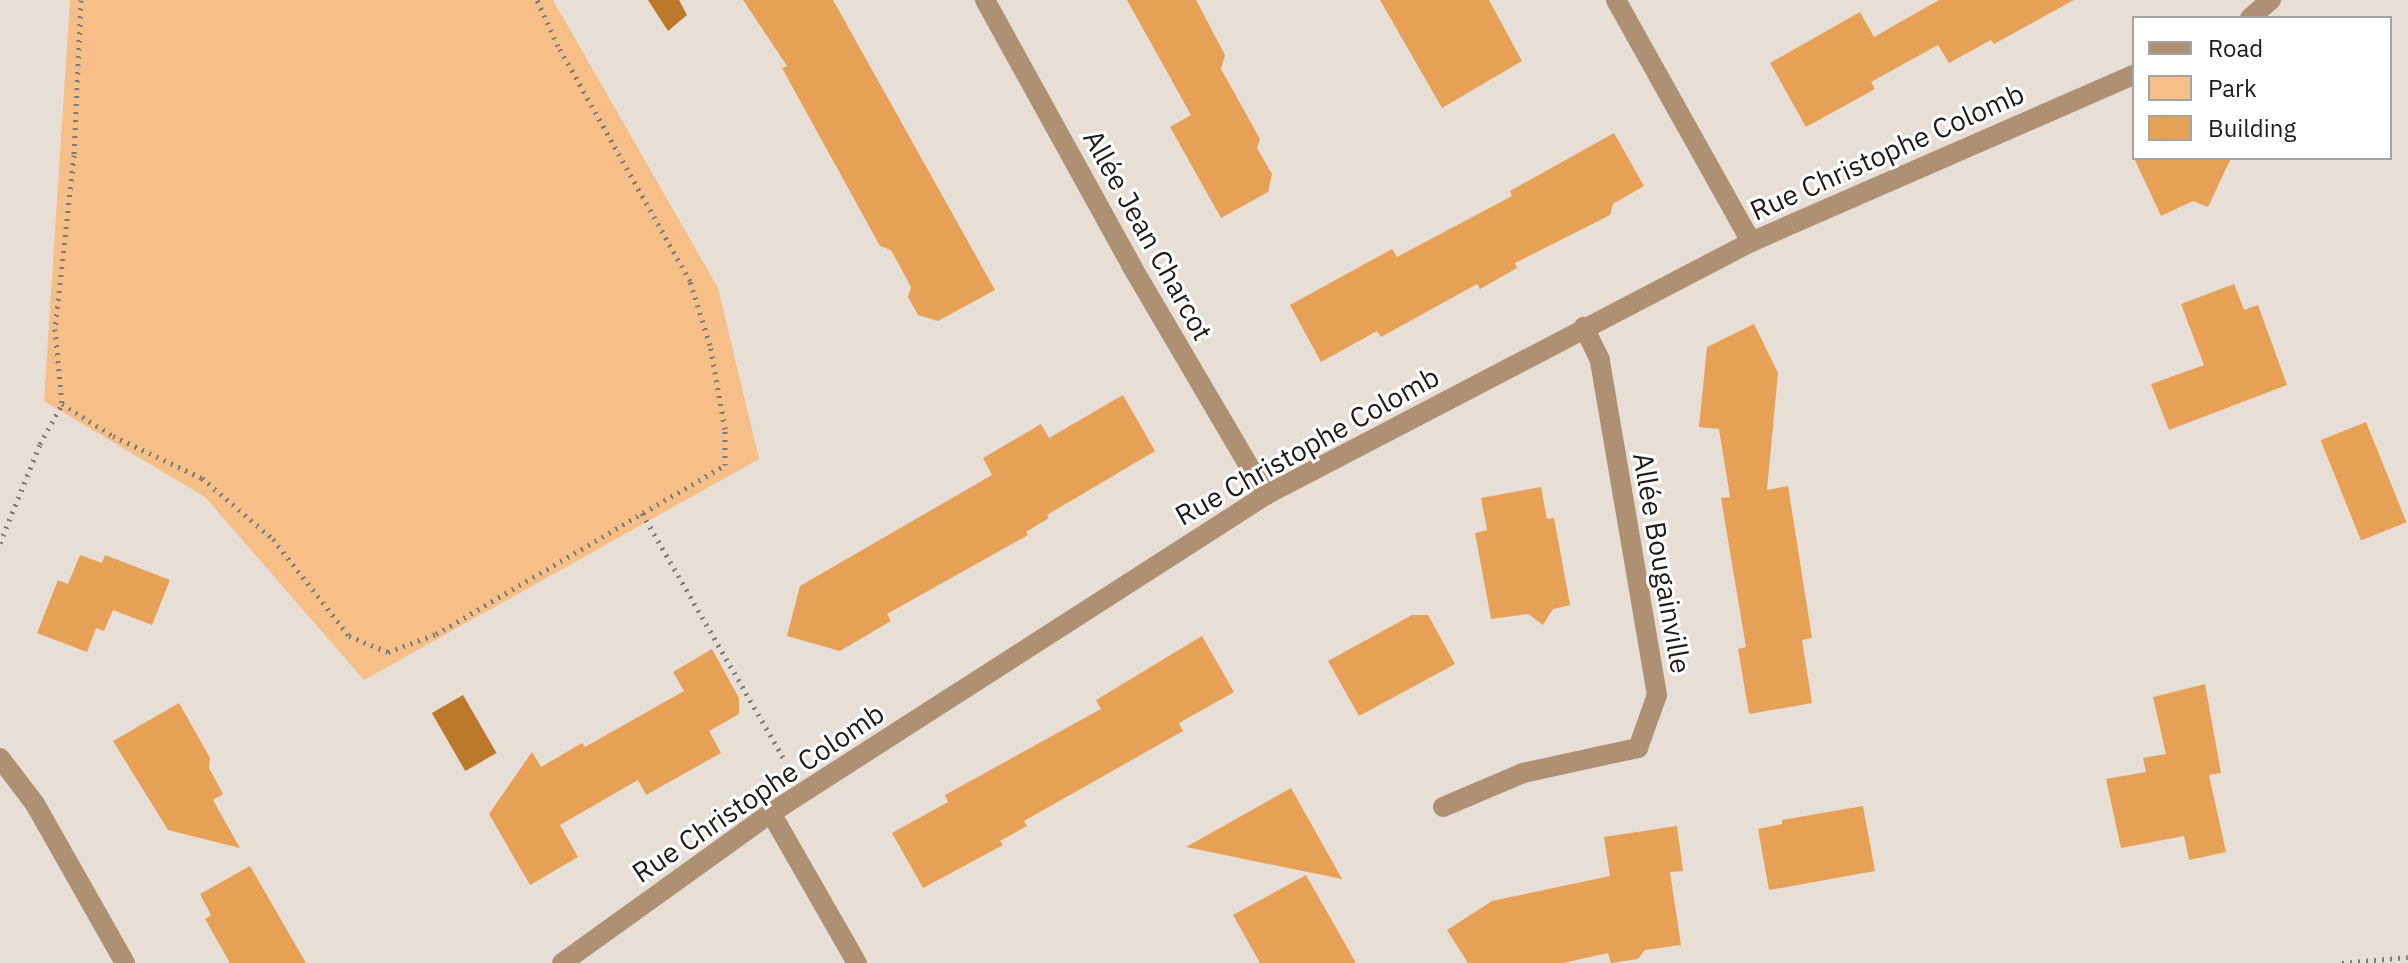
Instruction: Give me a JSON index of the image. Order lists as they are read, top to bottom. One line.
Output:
{"streets":{"street":["Rue Christophe Colomb","Allée Jean Charcot","Allée Bougainville"]},"crossings":[["Rue Christophe Colomb","Allée Jean Charcot"],["Rue Christophe Colomb","Allée Bougainville"]],"legend":["Road","Park","Building"]}
